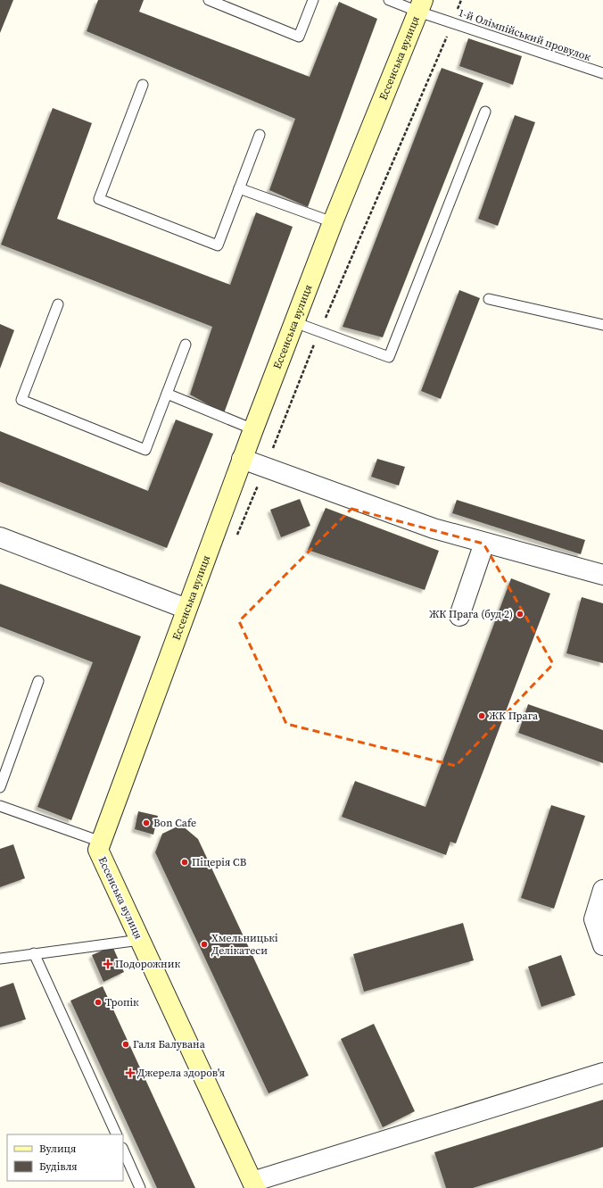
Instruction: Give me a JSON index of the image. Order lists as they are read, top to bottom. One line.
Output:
{"streets":{"street":["Ессенська вулиця"],"lane":["1-й Олімпійський провулок"]},"crossings":[["1-й Олімпійський провулок","Ессенська вулиця"]],"places":{"other":["ЖК Прага (буд 2)","ЖК Прага","Bon Cafe","Піцерія СВ","Хмельницькі Делікатеси","Тропік","Галя Балувана"],"health":["Подорожник","Джерела здоров'я"]},"legend":["Вулиця","Будівля"]}
